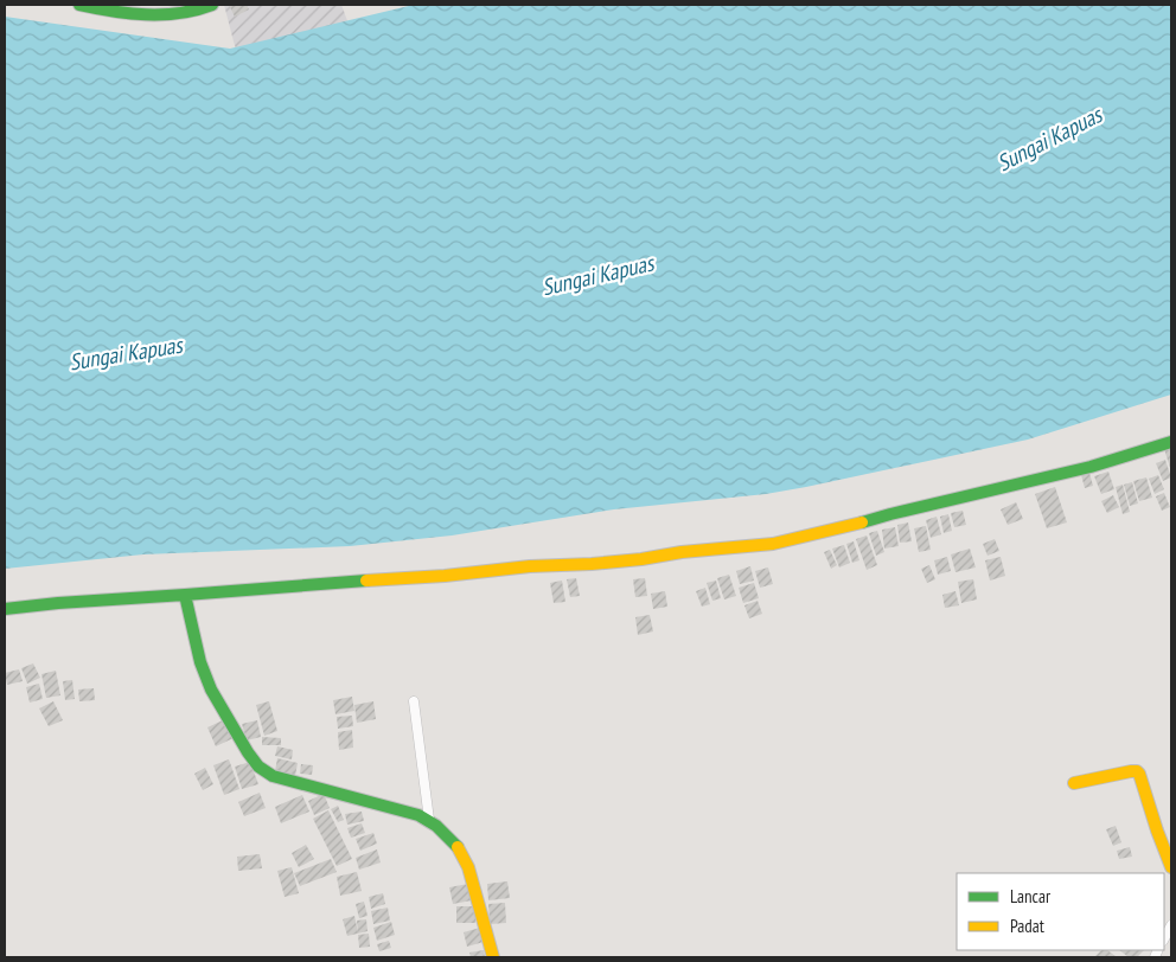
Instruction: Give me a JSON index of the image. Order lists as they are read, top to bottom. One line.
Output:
{"water":["Sungai Kapuas"],"legend":["Lancar","Padat"]}
